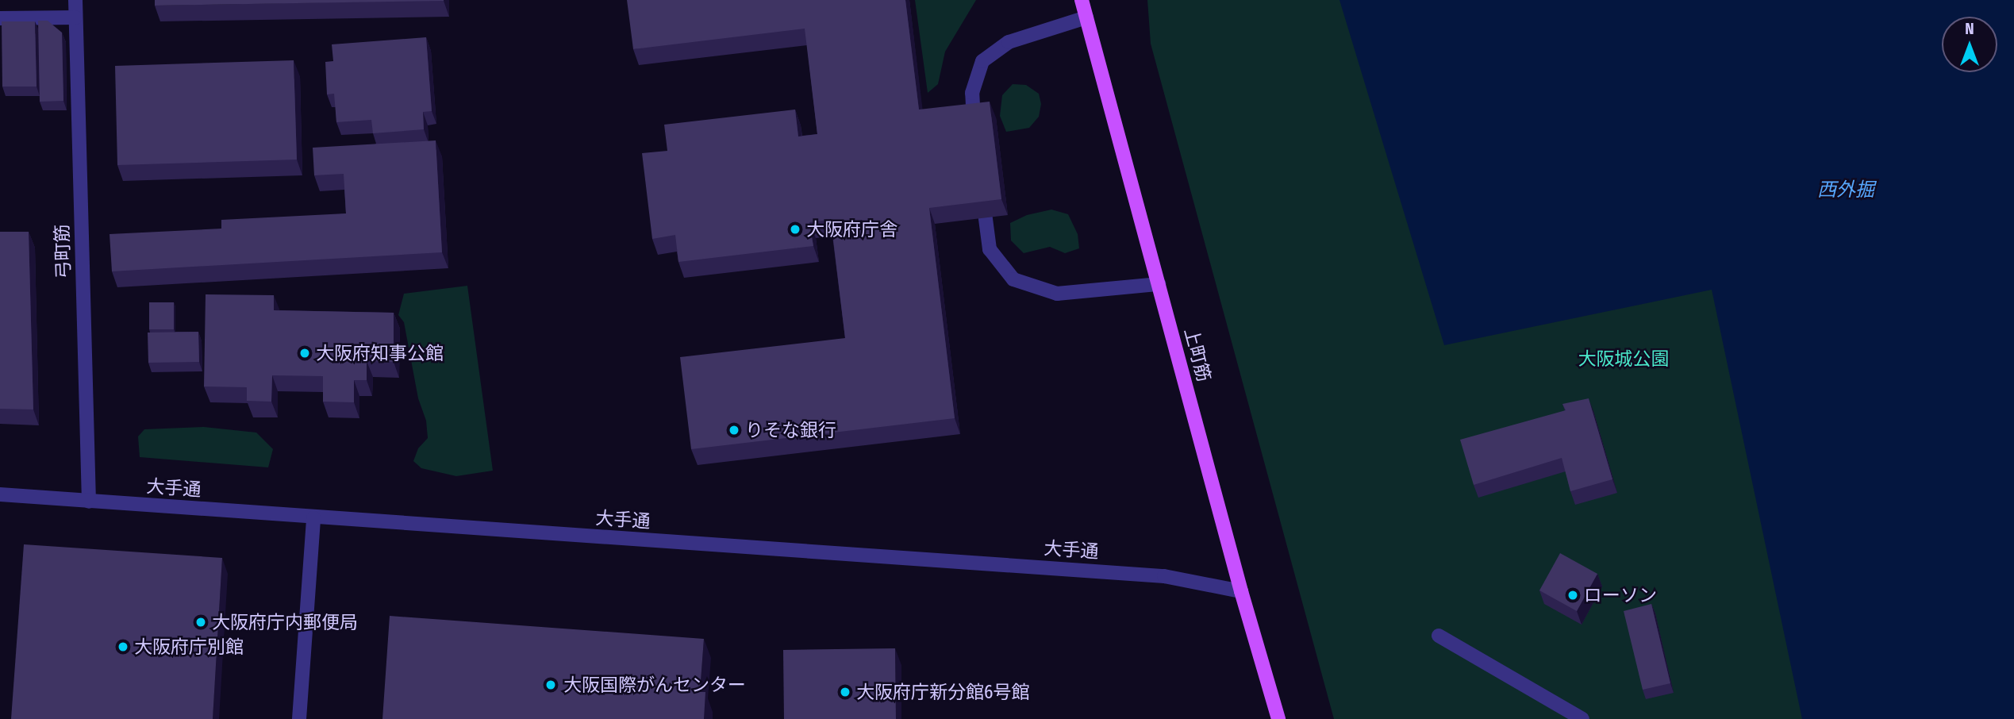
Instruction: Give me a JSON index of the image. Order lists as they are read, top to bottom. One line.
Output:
{"streets":{"main road":["上町筋"],"street":["弓町筋","大手通"]},"crossings":[["弓町筋","大手通"],["上町筋","大手通"]],"water":["西外掘"],"parks":["大阪城公園"],"places":["大阪府庁舎","大阪府知事公館","りそな銀行","ローソン","大阪府庁内郵便局","大阪府庁別館","大阪国際がんセンター","大阪府庁新分館6号館"],"north":"top"}
